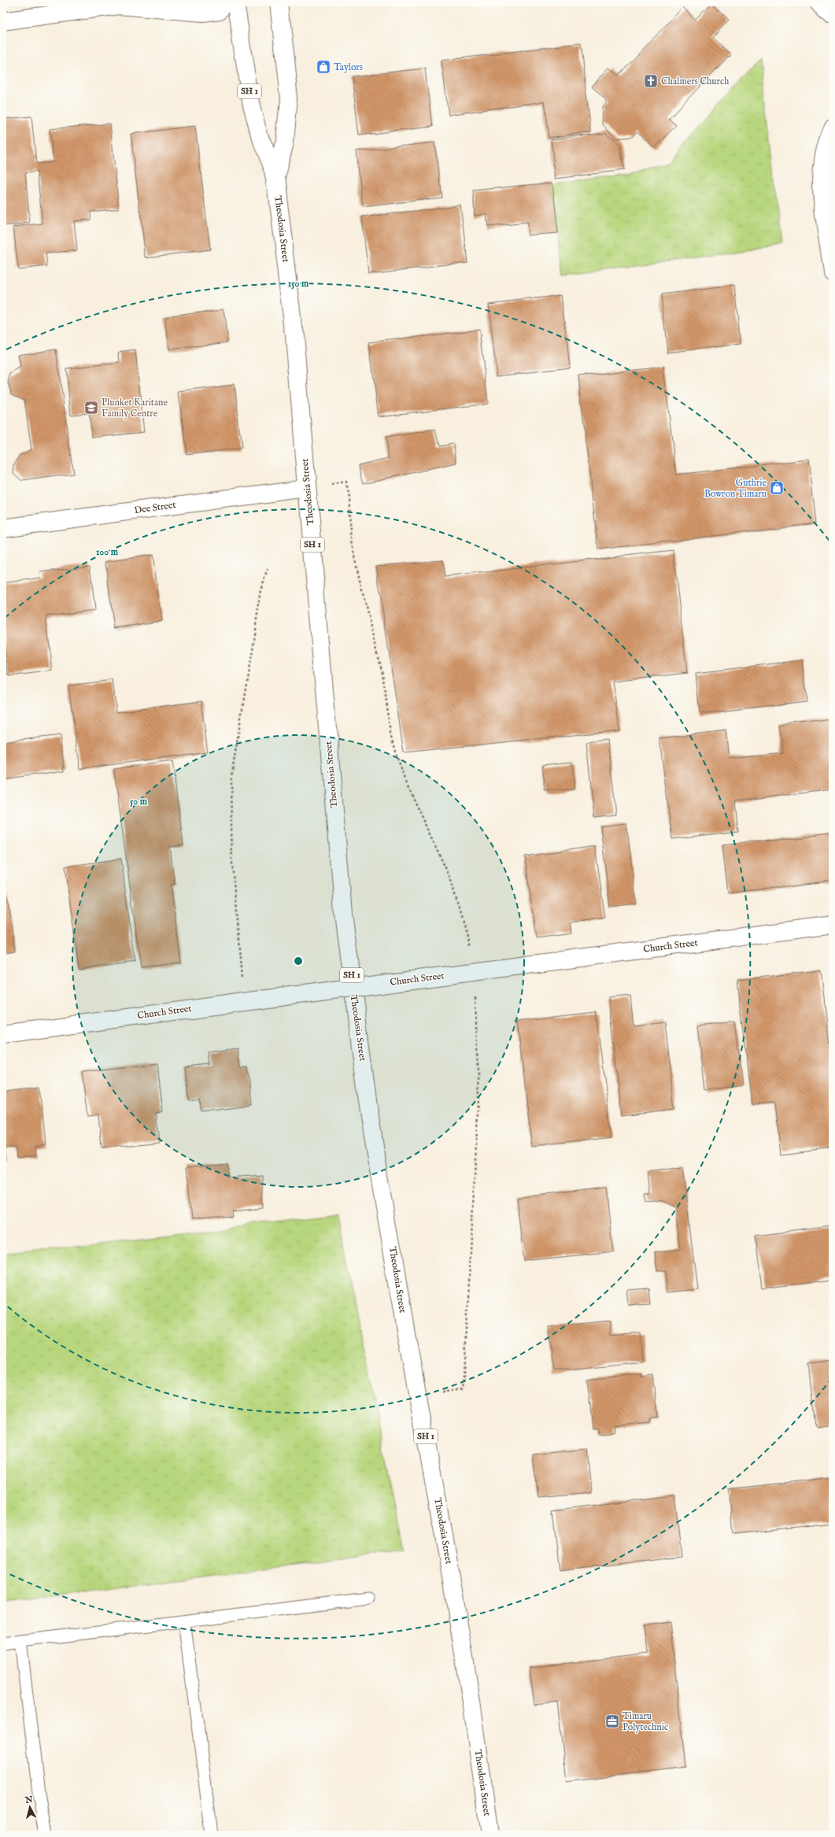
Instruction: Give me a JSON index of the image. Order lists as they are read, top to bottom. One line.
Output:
{"streets":{"main road":["SH 1","Theodosia Street","Dee Street","Church Street"]},"crossings":[["Theodosia Street","Dee Street"]],"places":{"shop":["Taylors","Guthrie Bowron Timaru"],"church":["Chalmers Church"],"school or university":["Plunket Karitane Family Centre"],"office":["Timaru Polytechnic"]},"north":"top","rings":["150 m","100 m","50 m"]}
